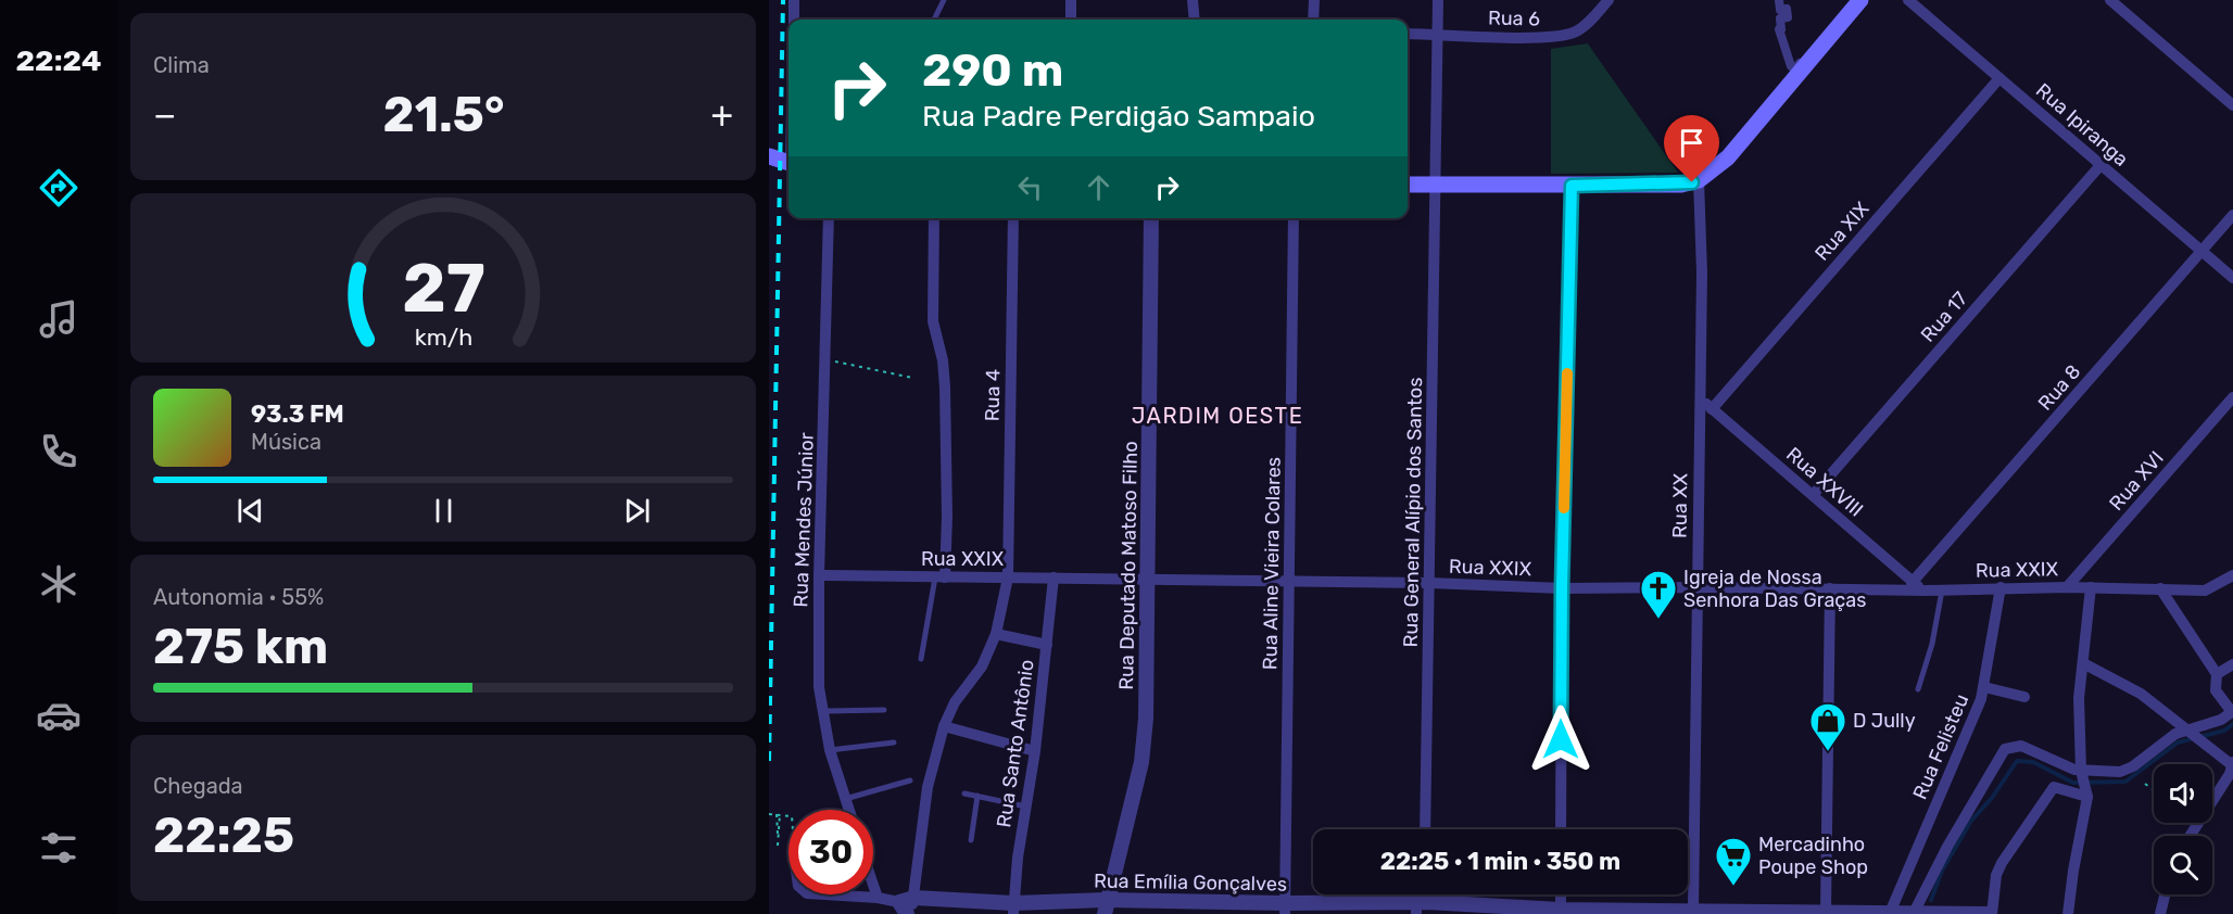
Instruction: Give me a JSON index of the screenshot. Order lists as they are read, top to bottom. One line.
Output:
{"streets":{"street":["Rua 6","Rua Ipiranga","Rua XIX","Rua 17","Rua 8","Rua 4","Rua XVI","Rua XXVIII","Rua XX","Rua General Alípio dos Santos","Rua Mendes Júnior","Rua XXIX","Rua Aline Vieira Colares","Rua Deputado Matoso Filho","Rua Santo Antônio","Rua Felisteu","Rua Emília Gonçalves"]},"crossings":[["Rua 6","Rua General Alípio dos Santos"],["Rua Ipiranga","Rua XIX"],["Rua Ipiranga","Rua 17"],["Rua Ipiranga","Rua 8"],["Rua XIX","Rua XXVIII"],["Rua 17","Rua XXVIII"],["Rua 8","Rua XXVIII"],["Rua 4","Rua XXIX"],["Rua 4","Rua Emília Gonçalves"],["Rua XVI","Rua XXIX"],["Rua XXVIII","Rua XX"],["Rua XXVIII","Rua XXIX"],["Rua XX","Rua XXIX"],["Rua XX","Rua Emília Gonçalves"],["Rua General Alípio dos Santos","Rua XXIX"],["Rua Mendes Júnior","Rua XXIX"],["Rua XXIX","Rua Aline Vieira Colares"],["Rua XXIX","Rua Deputado Matoso Filho"],["Rua XXIX","Rua Santo Antônio"],["Rua XXIX","Rua Felisteu"],["Rua Aline Vieira Colares","Rua Emília Gonçalves"],["Rua Deputado Matoso Filho","Rua Emília Gonçalves"],["Rua Santo Antônio","Rua Emília Gonçalves"],["Rua Felisteu","Rua Emília Gonçalves"]],"districts":["JARDIM OESTE"],"places":{"church":["Igreja de Nossa Senhora Das Graças"],"shop":["D Jully"],"supermarket":["Mercadinho Poupe Shop"]},"page":{"tabs":"22:24","tile":["Clima",["Autonomia · 55%","275 km"],["Chegada","22:25"]],"turn":["290 m","Rua Padre Perdigão Sampaio"],"heat":["−","21.5°","+"],"song":["93.3 FM","Música"],"limit":"30","trip":"22:25 · 1 min · 350 m","gauge":["27","km/h"]}}
